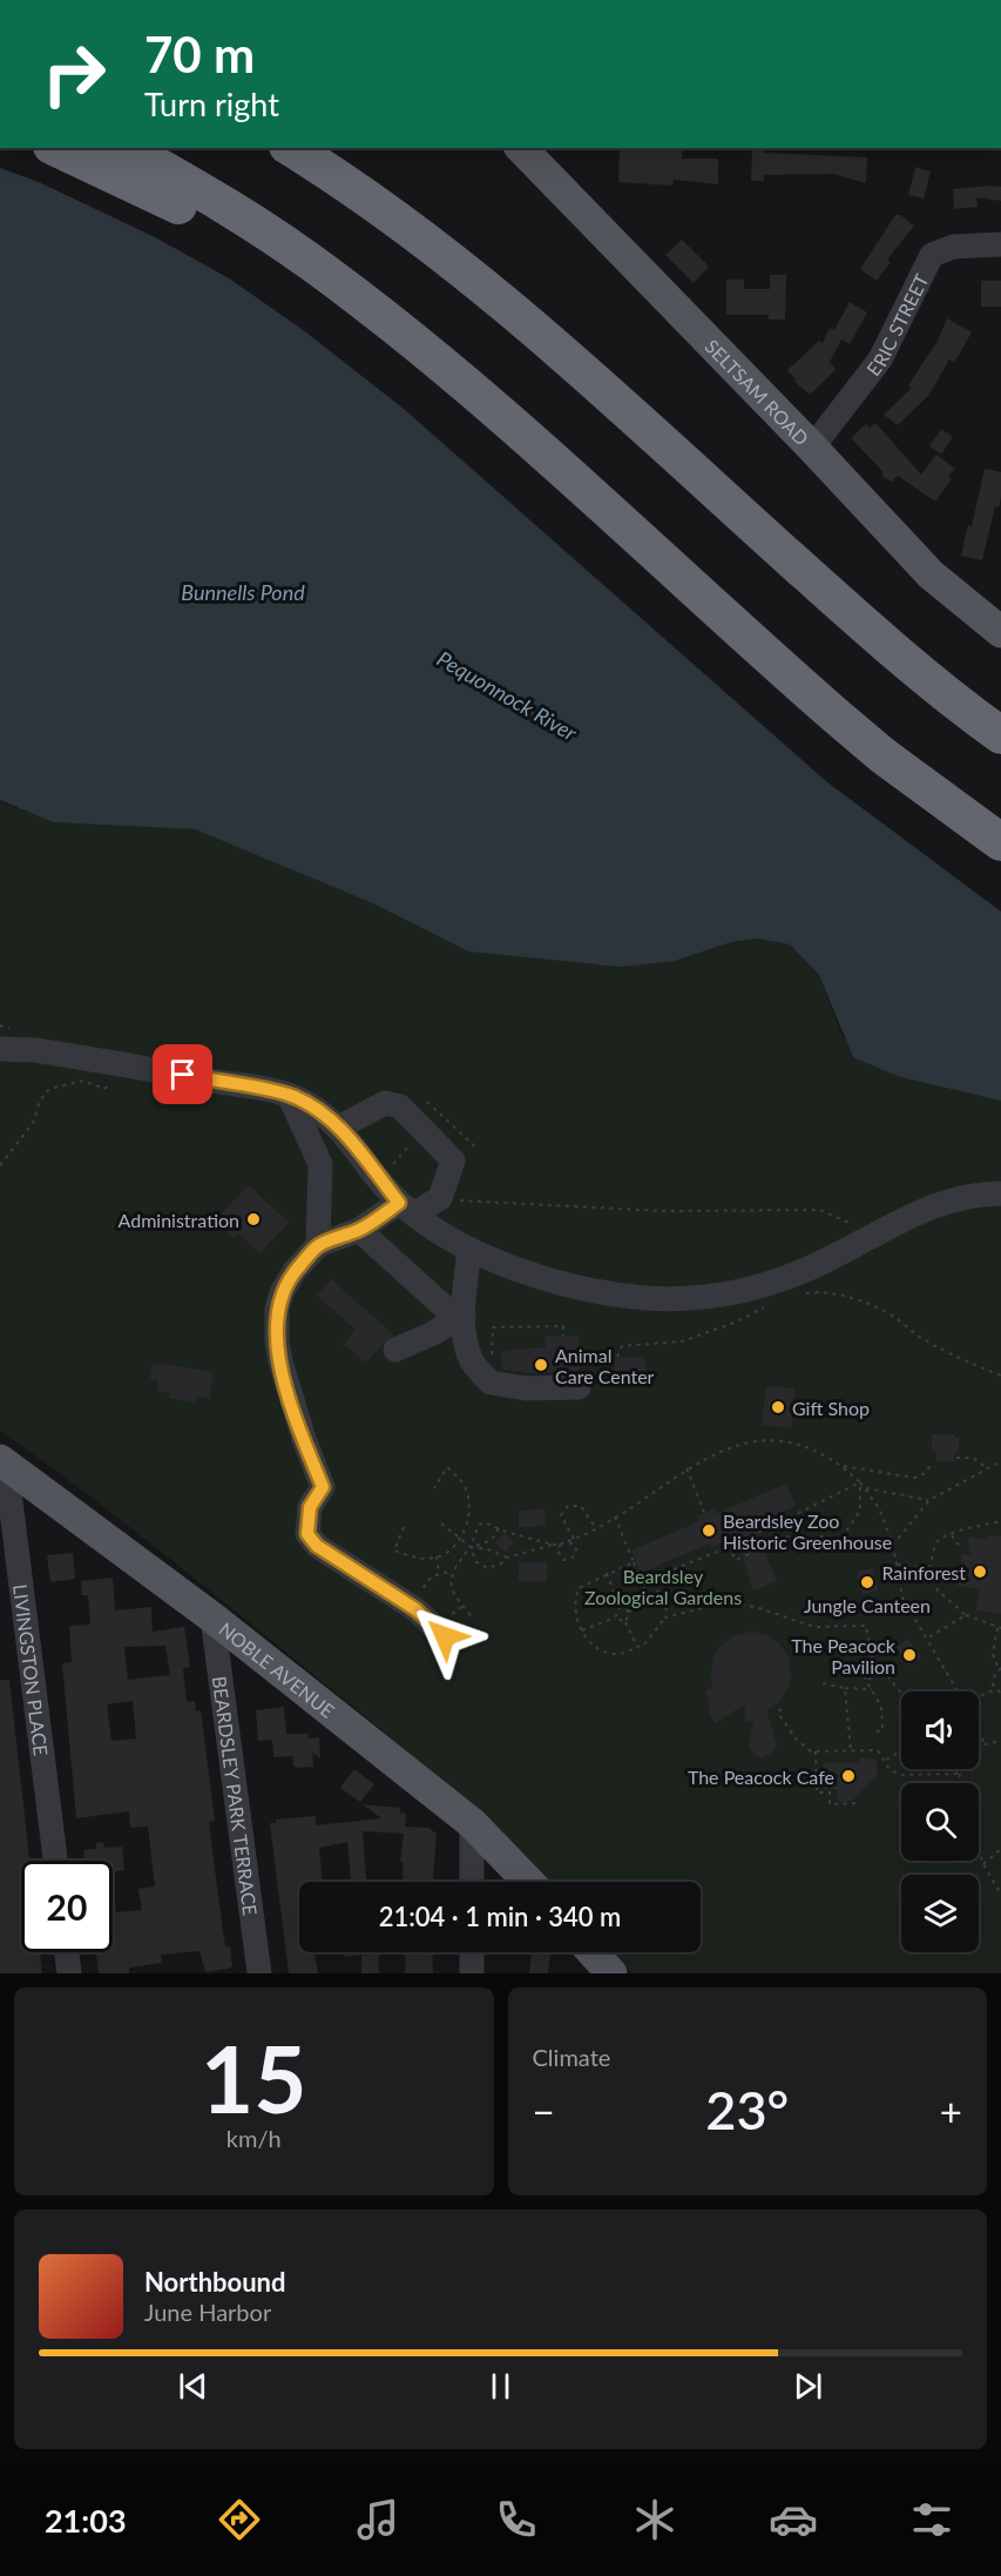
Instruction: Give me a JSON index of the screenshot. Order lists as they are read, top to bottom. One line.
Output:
{"streets":{"main road":["SELTSAM ROAD","NOBLE AVENUE"],"street":["ERIC STREET","LIVINGSTON PLACE","BEARDSLEY PARK TERRACE"]},"crossings":[["ERIC STREET","SELTSAM ROAD"],["NOBLE AVENUE","LIVINGSTON PLACE"],["NOBLE AVENUE","BEARDSLEY PARK TERRACE"]],"water":["Bunnells Pond","Pequonnock River"],"parks":["Beardsley Zoological Gardens"],"places":["Administration","Animal Care Center","Gift Shop","Beardsley Zoo Historic Greenhouse","Rainforest","Jungle Canteen","The Peacock Pavilion","The Peacock Cafe"],"page":{"turn":["70 m","Turn right"],"limit":"20","trip":"21:04 · 1 min · 340 m","tile":[["15","km/h"],"Climate"],"heat":["−","23°","+"],"song":["Northbound","June Harbor"],"tabs":"21:03"}}
